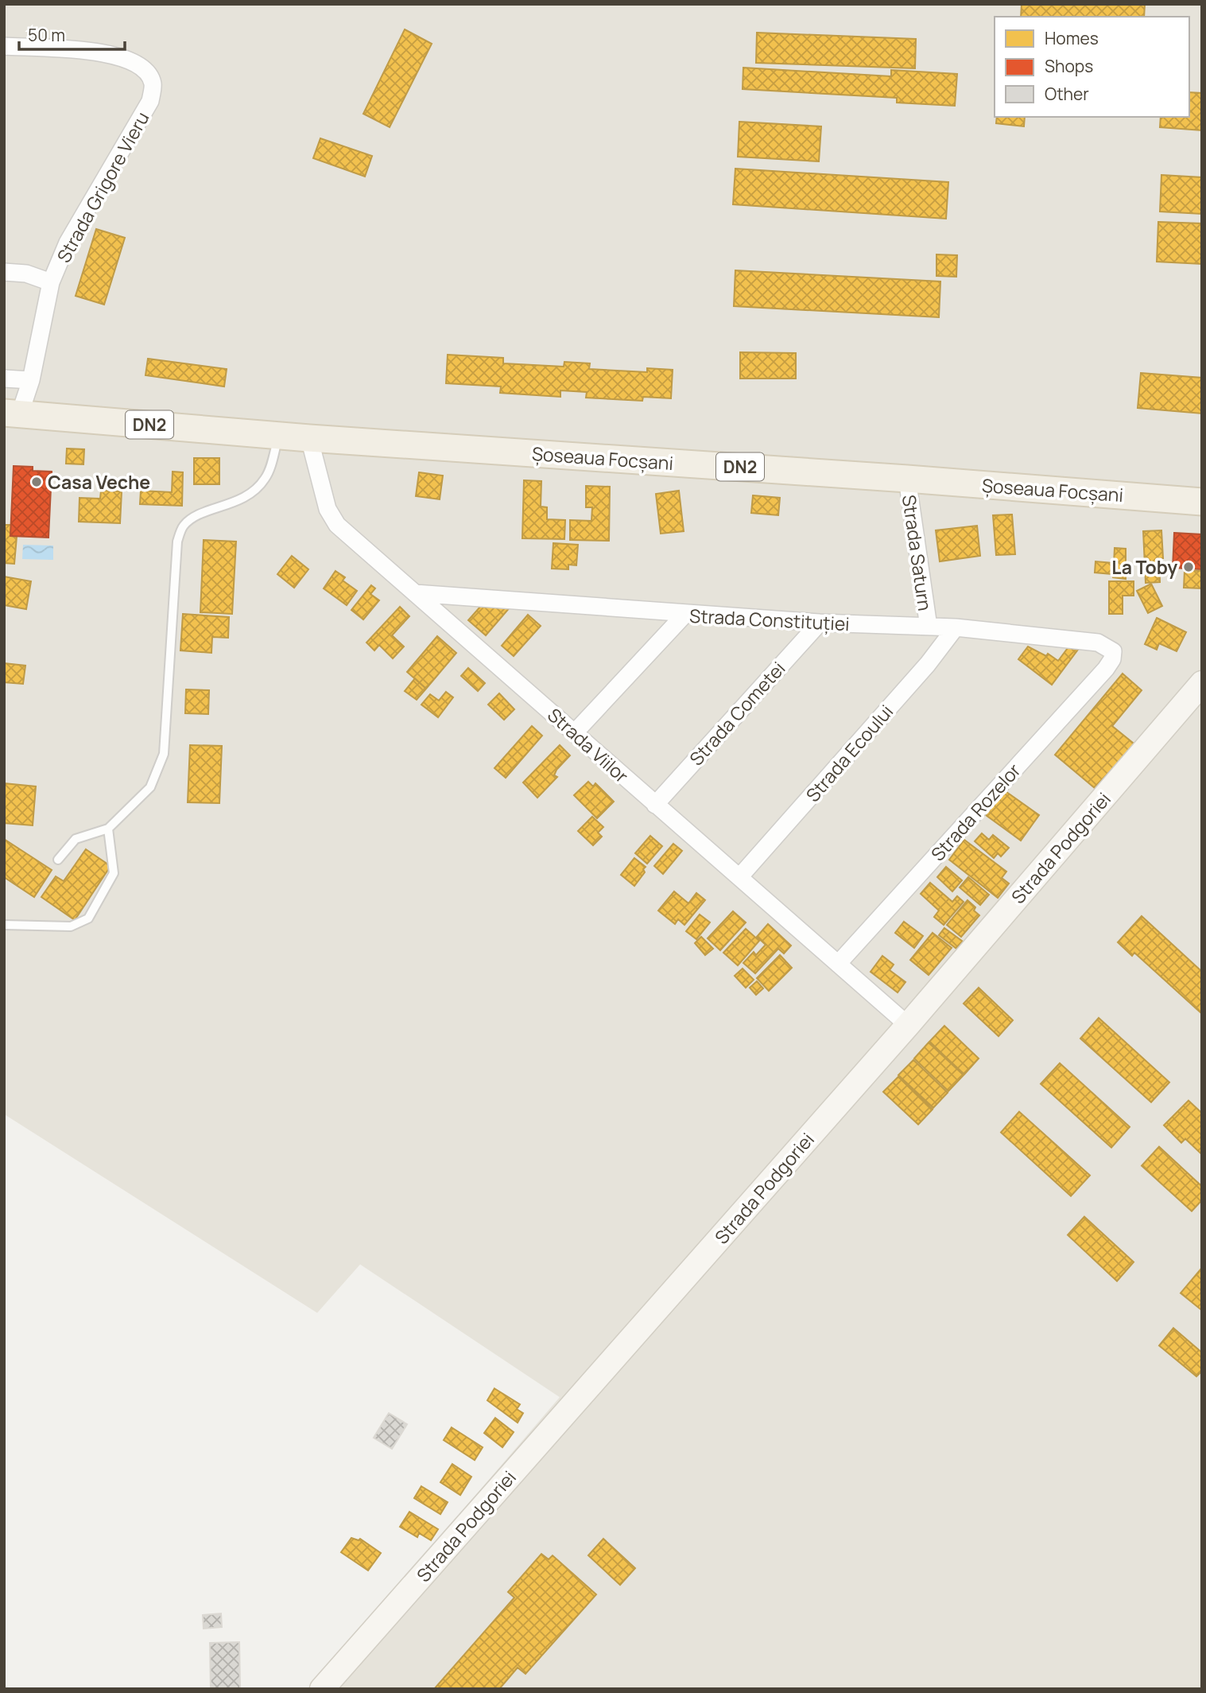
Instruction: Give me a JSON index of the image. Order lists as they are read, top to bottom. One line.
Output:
{"streets":{"main road":["DN2","Șoseaua Focșani"],"street":["Strada Grigore Vieru","Strada Saturn","Strada Constituției","Strada Cometei","Strada Viilor","Strada Ecoului","Strada Rozelor","Strada Podgoriei"]},"crossings":[["Strada Grigore Vieru","Șoseaua Focșani"],["Șoseaua Focșani","Strada Saturn"],["Șoseaua Focșani","Strada Viilor"],["Strada Saturn","Strada Constituției"],["Strada Constituției","Strada Cometei"],["Strada Constituției","Strada Viilor"],["Strada Constituției","Strada Ecoului"],["Strada Constituției","Strada Rozelor"],["Strada Cometei","Strada Viilor"],["Strada Viilor","Strada Ecoului"],["Strada Viilor","Strada Rozelor"],["Strada Viilor","Strada Podgoriei"]],"places":["Casa Veche","La Toby"],"legend":["Homes","Shops","Other"],"scale_bar":"50 m"}
